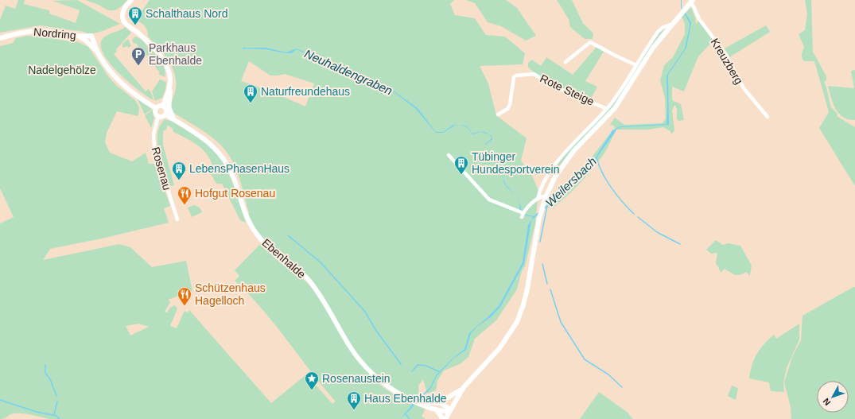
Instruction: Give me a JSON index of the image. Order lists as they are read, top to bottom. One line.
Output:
{"streets":{"street":["Nordring","Kreuzberg","Rote Steige","Rosenau","Ebenhalde"]},"crossings":[["Rosenau","Ebenhalde"]],"water":["Neuhaldengraben","Weilersbach"],"parks":["Nadelgehölze"],"places":{"building":["Schalthaus Nord","Naturfreundehaus","Tübinger Hundesportverein","LebensPhasenHaus","Haus Ebenhalde"],"parking":["Parkhaus Ebenhalde"],"restaurant":["Hofgut Rosenau","Schützenhaus Hagelloch"],"place":["Rosenaustein"]},"north":"bottom left"}
